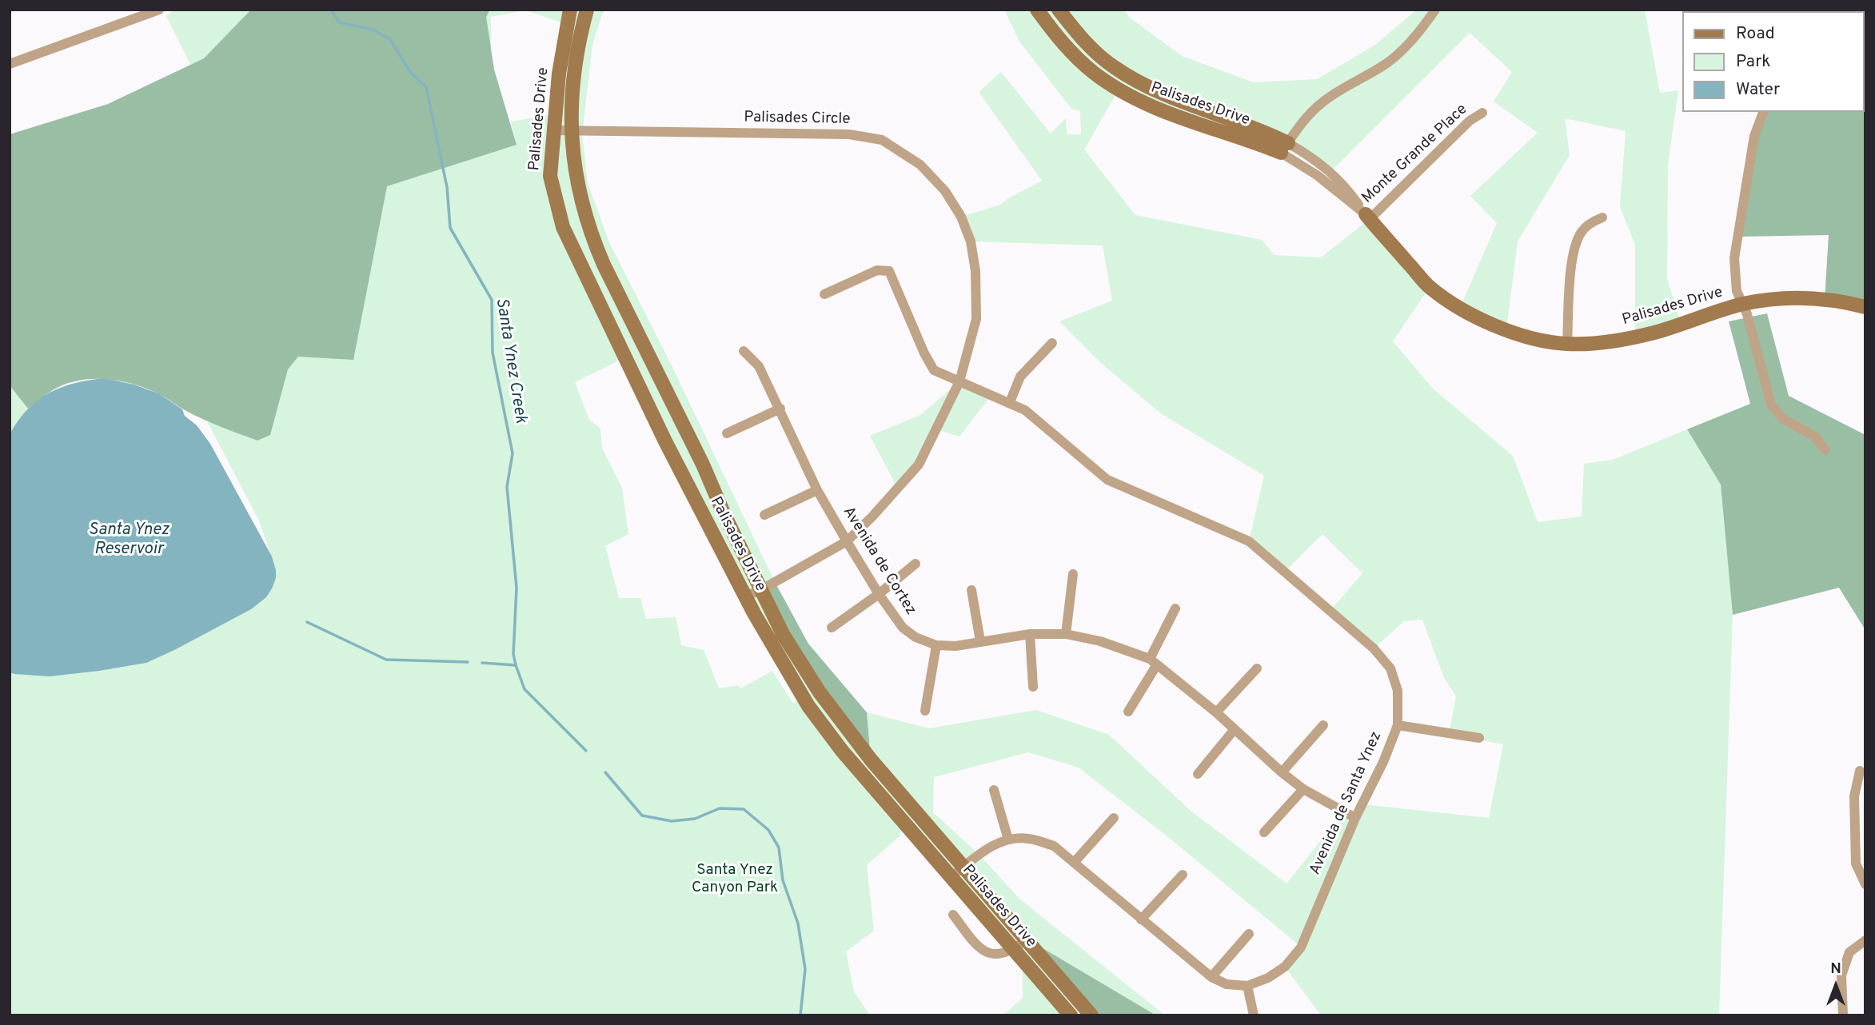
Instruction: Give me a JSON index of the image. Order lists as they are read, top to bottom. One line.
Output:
{"streets":{"street":["Palisades Drive","Palisades Circle","Monte Grande Place","Avenida de Cortez","Avenida de Santa Ynez"]},"crossings":[["Palisades Drive","Palisades Circle"],["Palisades Drive","Monte Grande Place"],["Palisades Circle","Avenida de Cortez"],["Palisades Circle","Avenida de Santa Ynez"],["Avenida de Cortez","Avenida de Santa Ynez"]],"water":["Santa Ynez Creek","Santa Ynez Reservoir"],"parks":["Santa Ynez Canyon Park"],"legend":["Road","Park","Water"],"north":"top"}
